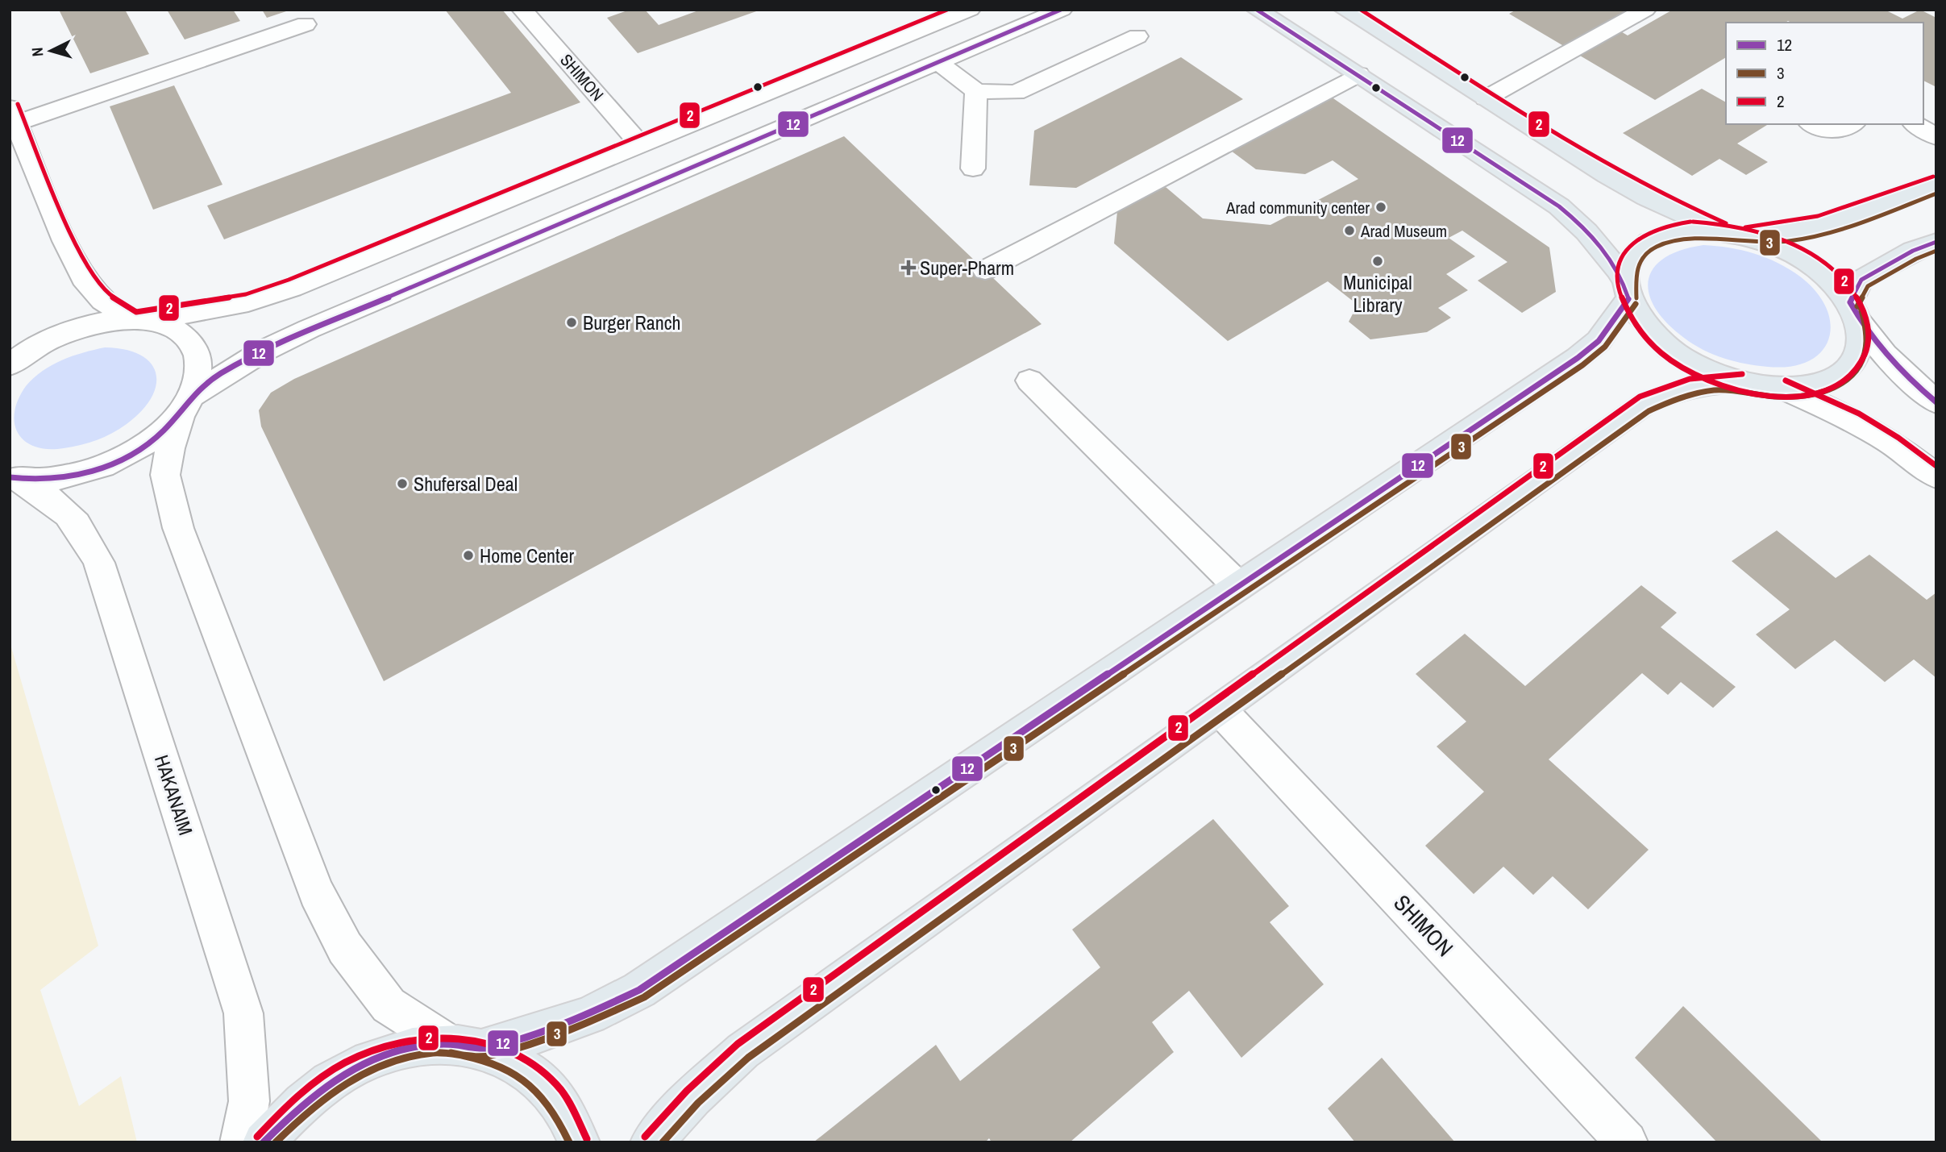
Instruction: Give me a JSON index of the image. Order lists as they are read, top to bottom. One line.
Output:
{"streets":{"street":["SHIMON","HAKANAIM"]},"places":{"other":["Arad community center","Arad Museum","Municipal Library","Burger Ranch","Shufersal Deal","Home Center"],"health":["Super-Pharm"]},"lines":["transit line 12","transit line 2","transit line 3"],"legend":["12","3","2"],"north":"left"}
